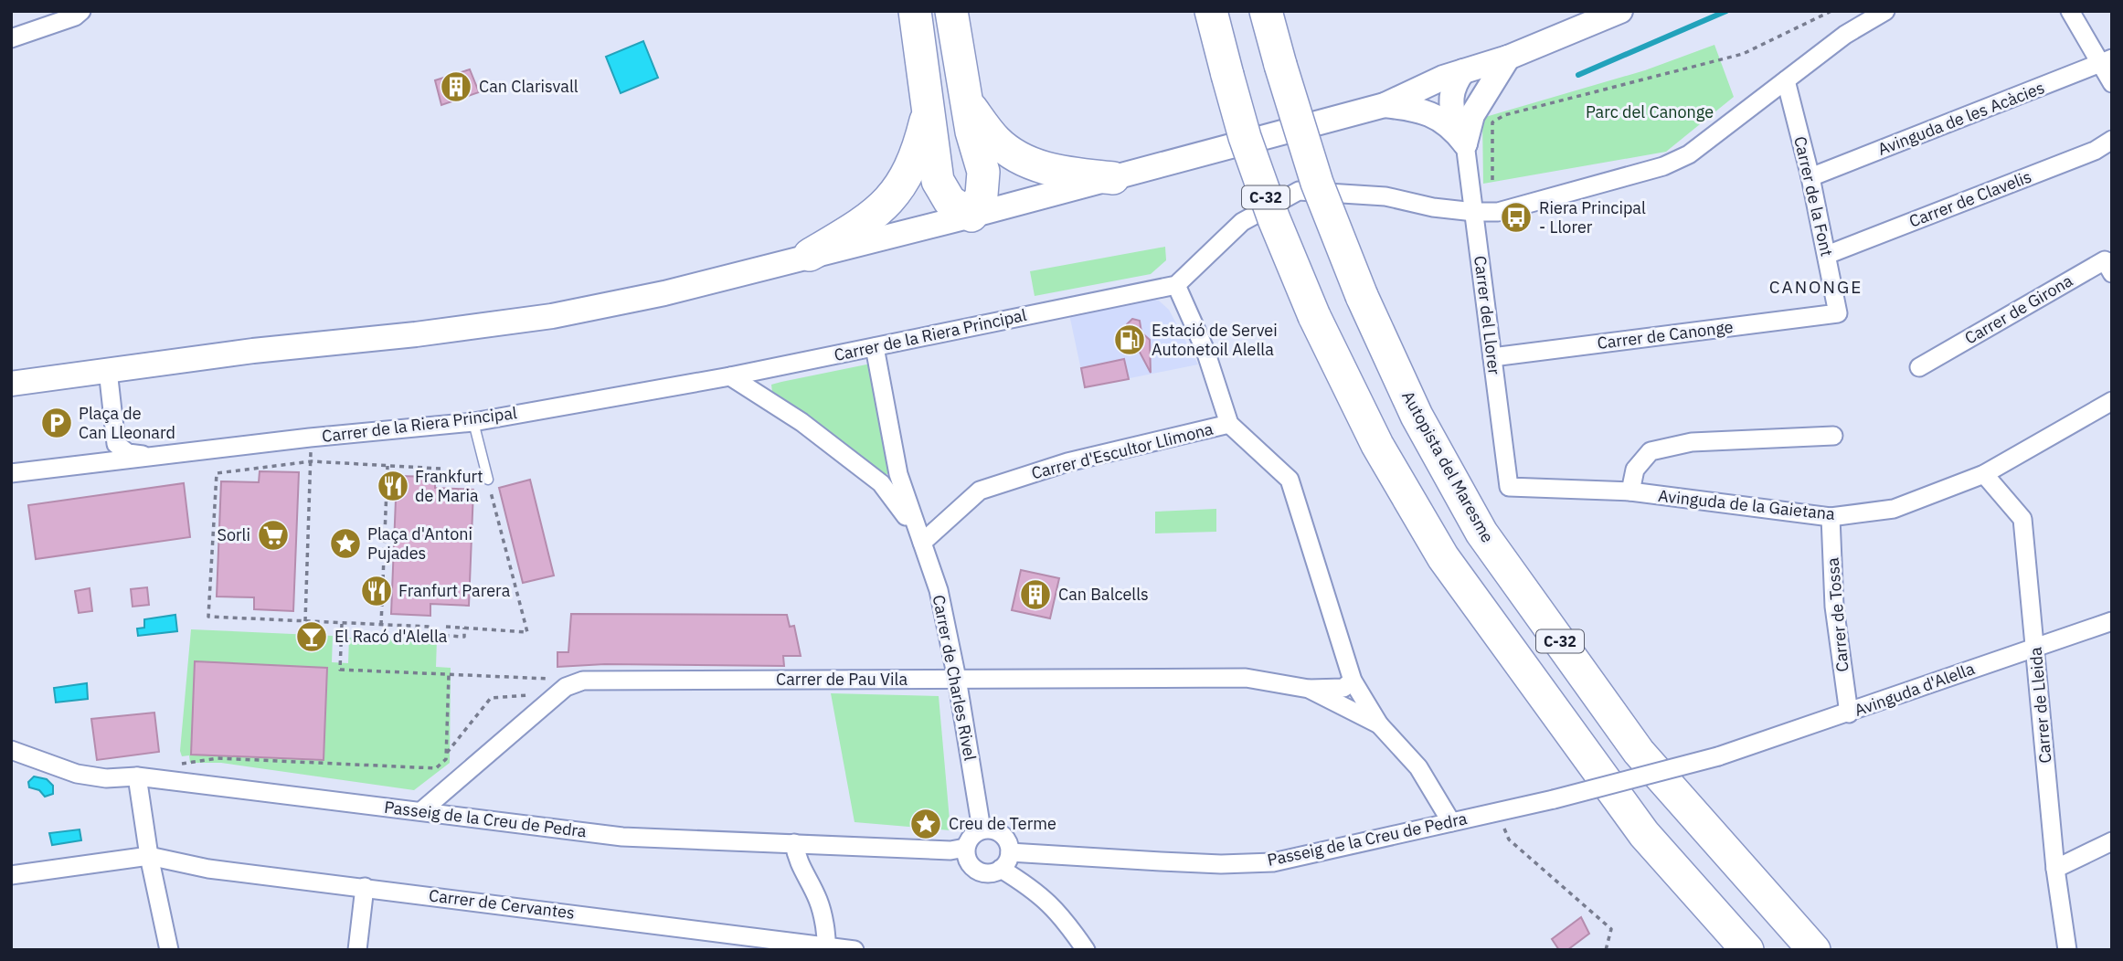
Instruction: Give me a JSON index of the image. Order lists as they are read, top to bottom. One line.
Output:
{"streets":{"highway":["C-32","Autopista del Maresme"],"street":["Avinguda de les Acàcies","Carrer de la Font","Carrer de Clavelis","Carrer de Girona","Carrer del Llorer","Carrer de la Riera Principal","Carrer de Canonge","Carrer d'Escultor Llimona","Avinguda de la Gaietana","Carrer de Tossa","Carrer de Charles Rivel","Carrer de Pau Vila","Avinguda d'Alella","Carrer de Lleida","Passeig de la Creu de Pedra","Carrer de Cervantes"]},"crossings":[["Avinguda de les Acàcies","Carrer de la Font"],["Carrer de la Font","Carrer de Clavelis"],["Carrer de la Font","Carrer de Canonge"],["Carrer del Llorer","Carrer de Canonge"],["Carrer del Llorer","Avinguda de la Gaietana"],["Carrer de la Riera Principal","Carrer de Charles Rivel"],["Carrer d'Escultor Llimona","Carrer de Charles Rivel"],["Avinguda de la Gaietana","Carrer de Tossa"],["Avinguda de la Gaietana","Carrer de Lleida"],["Carrer de Tossa","Avinguda d'Alella"],["Carrer de Charles Rivel","Carrer de Pau Vila"],["Carrer de Charles Rivel","Passeig de la Creu de Pedra"],["Carrer de Pau Vila","Passeig de la Creu de Pedra"],["Avinguda d'Alella","Carrer de Lleida"],["Avinguda d'Alella","Passeig de la Creu de Pedra"]],"districts":["CANONGE"],"parks":["Parc del Canonge"],"places":{"building":["Can Clarisvall","Can Balcells"],"bus stop":["Riera Principal - Llorer"],"fuel station":["Estació de Servei Autonetoil Alella"],"parking":["Plaça de Can Lleonard"],"restaurant":["Frankfurt de Maria","Franfurt Parera"],"supermarket":["Sorli"],"place":["Plaça d'Antoni Pujades","Creu de Terme"],"bar":["El Racó d'Alella"]}}
